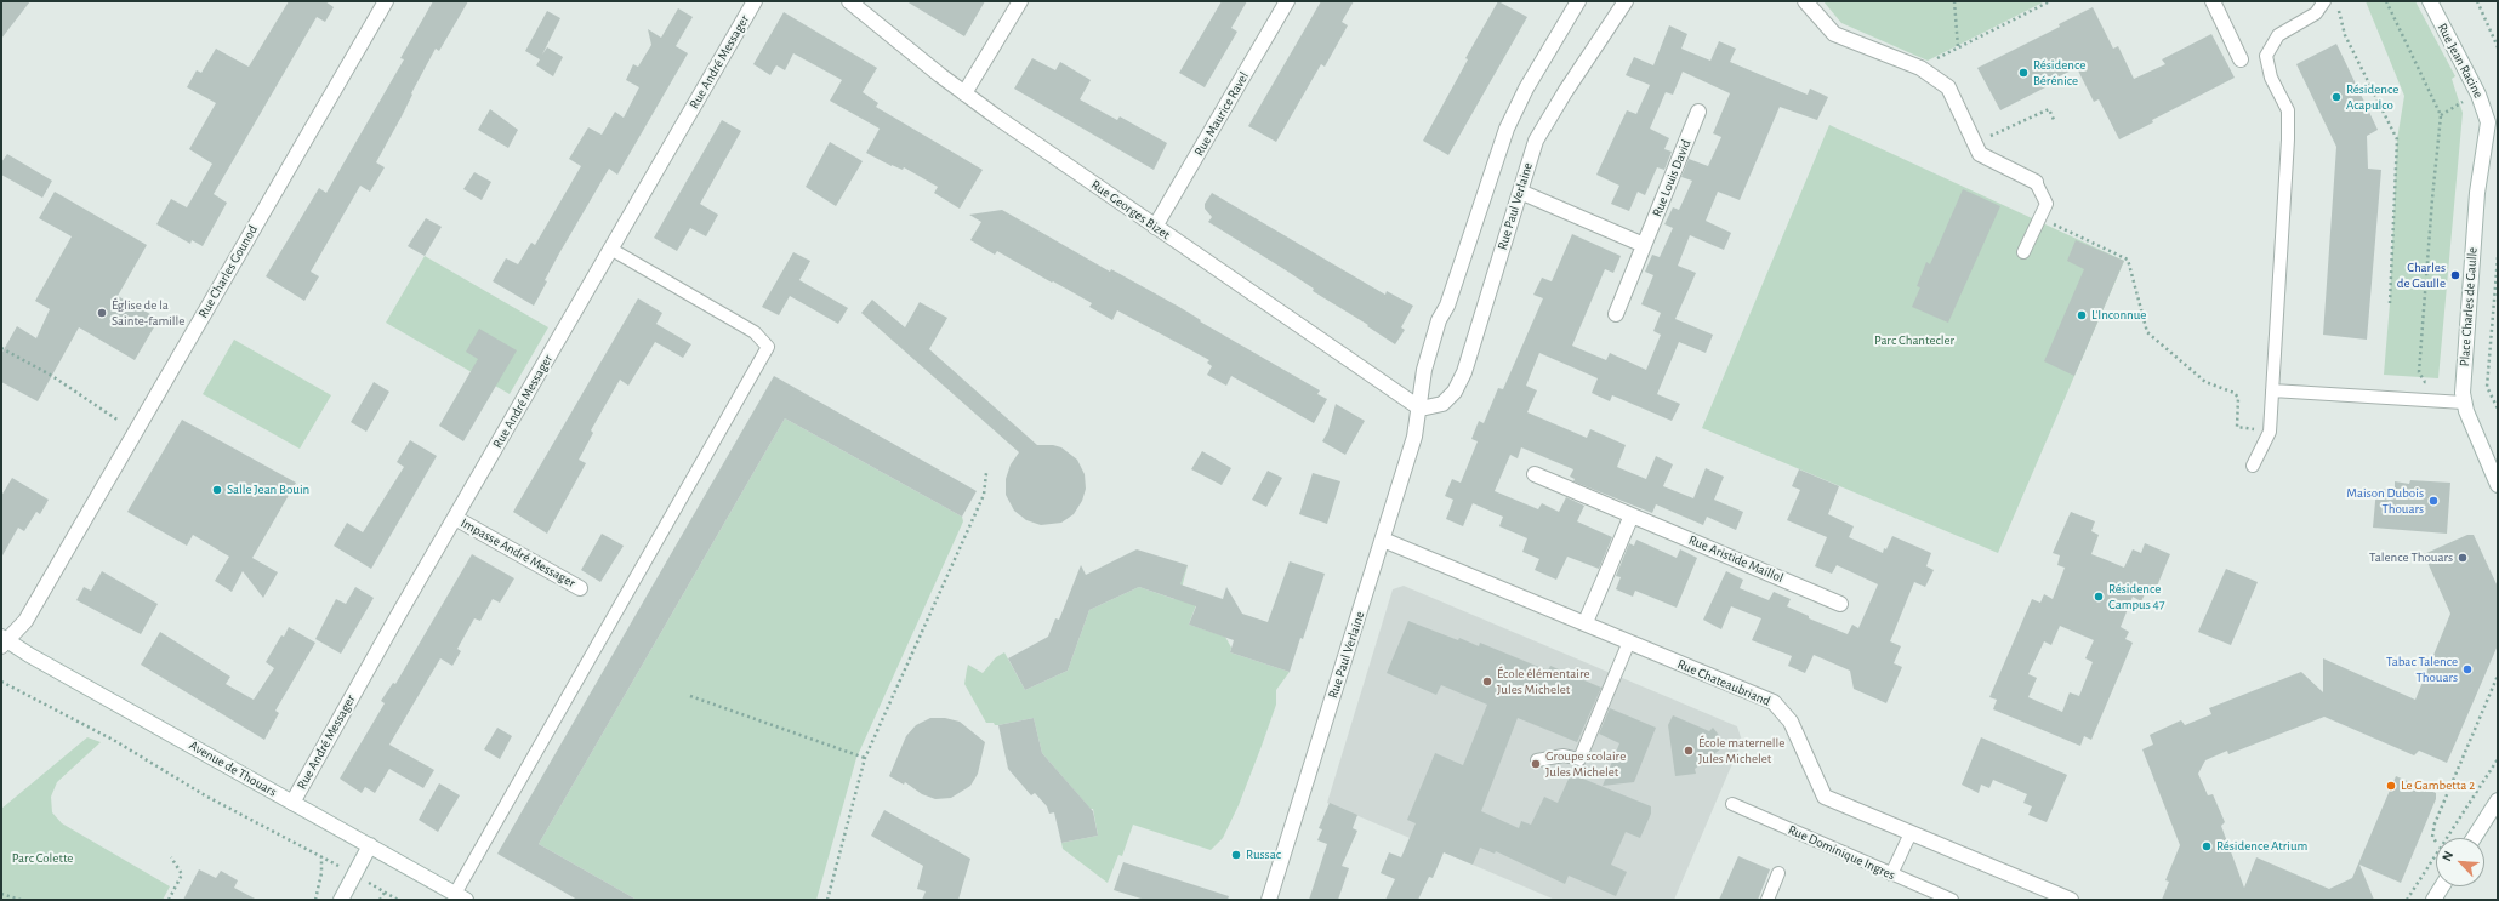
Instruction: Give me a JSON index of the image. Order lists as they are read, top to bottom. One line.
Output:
{"streets":{"street":["Rue Jean Racine","Rue André Messager","Rue Maurice Ravel","Rue Louis David","Rue Paul Verlaine","Rue Georges Bizet","Rue Charles Gounod","Place Charles de Gaulle","Impasse André Messager","Rue Aristide Maillol","Rue Chateaubriand","Avenue de Thouars"],"lane":["Rue Dominique Ingres"]},"crossings":[["Rue Jean Racine","Place Charles de Gaulle"],["Rue André Messager","Impasse André Messager"],["Rue André Messager","Avenue de Thouars"],["Rue Maurice Ravel","Rue Georges Bizet"],["Rue Paul Verlaine","Rue Georges Bizet"],["Rue Paul Verlaine","Rue Chateaubriand"],["Rue Charles Gounod","Avenue de Thouars"]],"parks":["Parc Chantecler","Parc Colette"],"places":["Résidence Bérénice","Résidence Acapulco","Charles de Gaulle","Église de la Sainte-famille","L'Inconnue","Salle Jean Bouin","Maison Dubois Thouars","Talence Thouars","Résidence Campus 47","Tabac Talence Thouars","École élémentaire Jules Michelet","École maternelle Jules Michelet","Groupe scolaire Jules Michelet","Le Gambetta 2","Résidence Atrium","Russac"],"north":"top left"}
